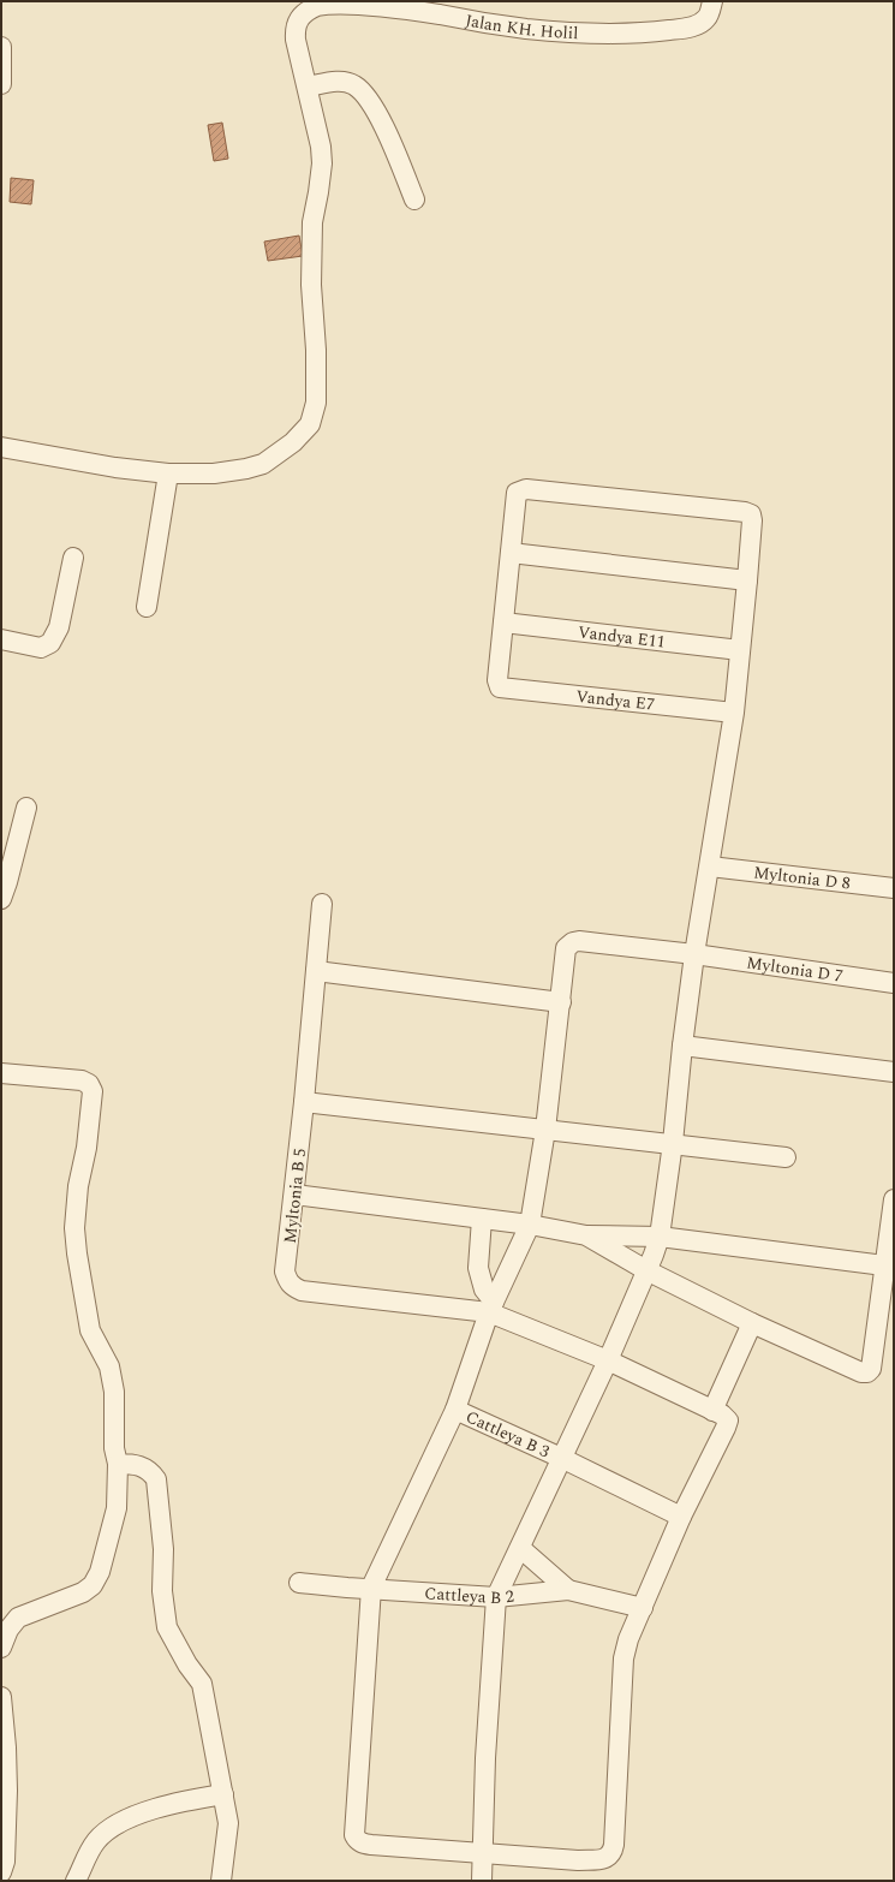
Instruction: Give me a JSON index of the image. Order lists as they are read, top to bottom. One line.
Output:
{"streets":{"street":["Jalan KH. Holil","Vandya E11","Vandya E7","Myltonia D 8","Myltonia D 7","Myltonia B 5","Cattleya B 3","Cattleya B 2"]},"crossings":[["Vandya E11","Vandya E7"],["Myltonia D 7","Myltonia B 5"],["Myltonia D 7","Cattleya B 3"],["Myltonia D 7","Cattleya B 2"]]}
